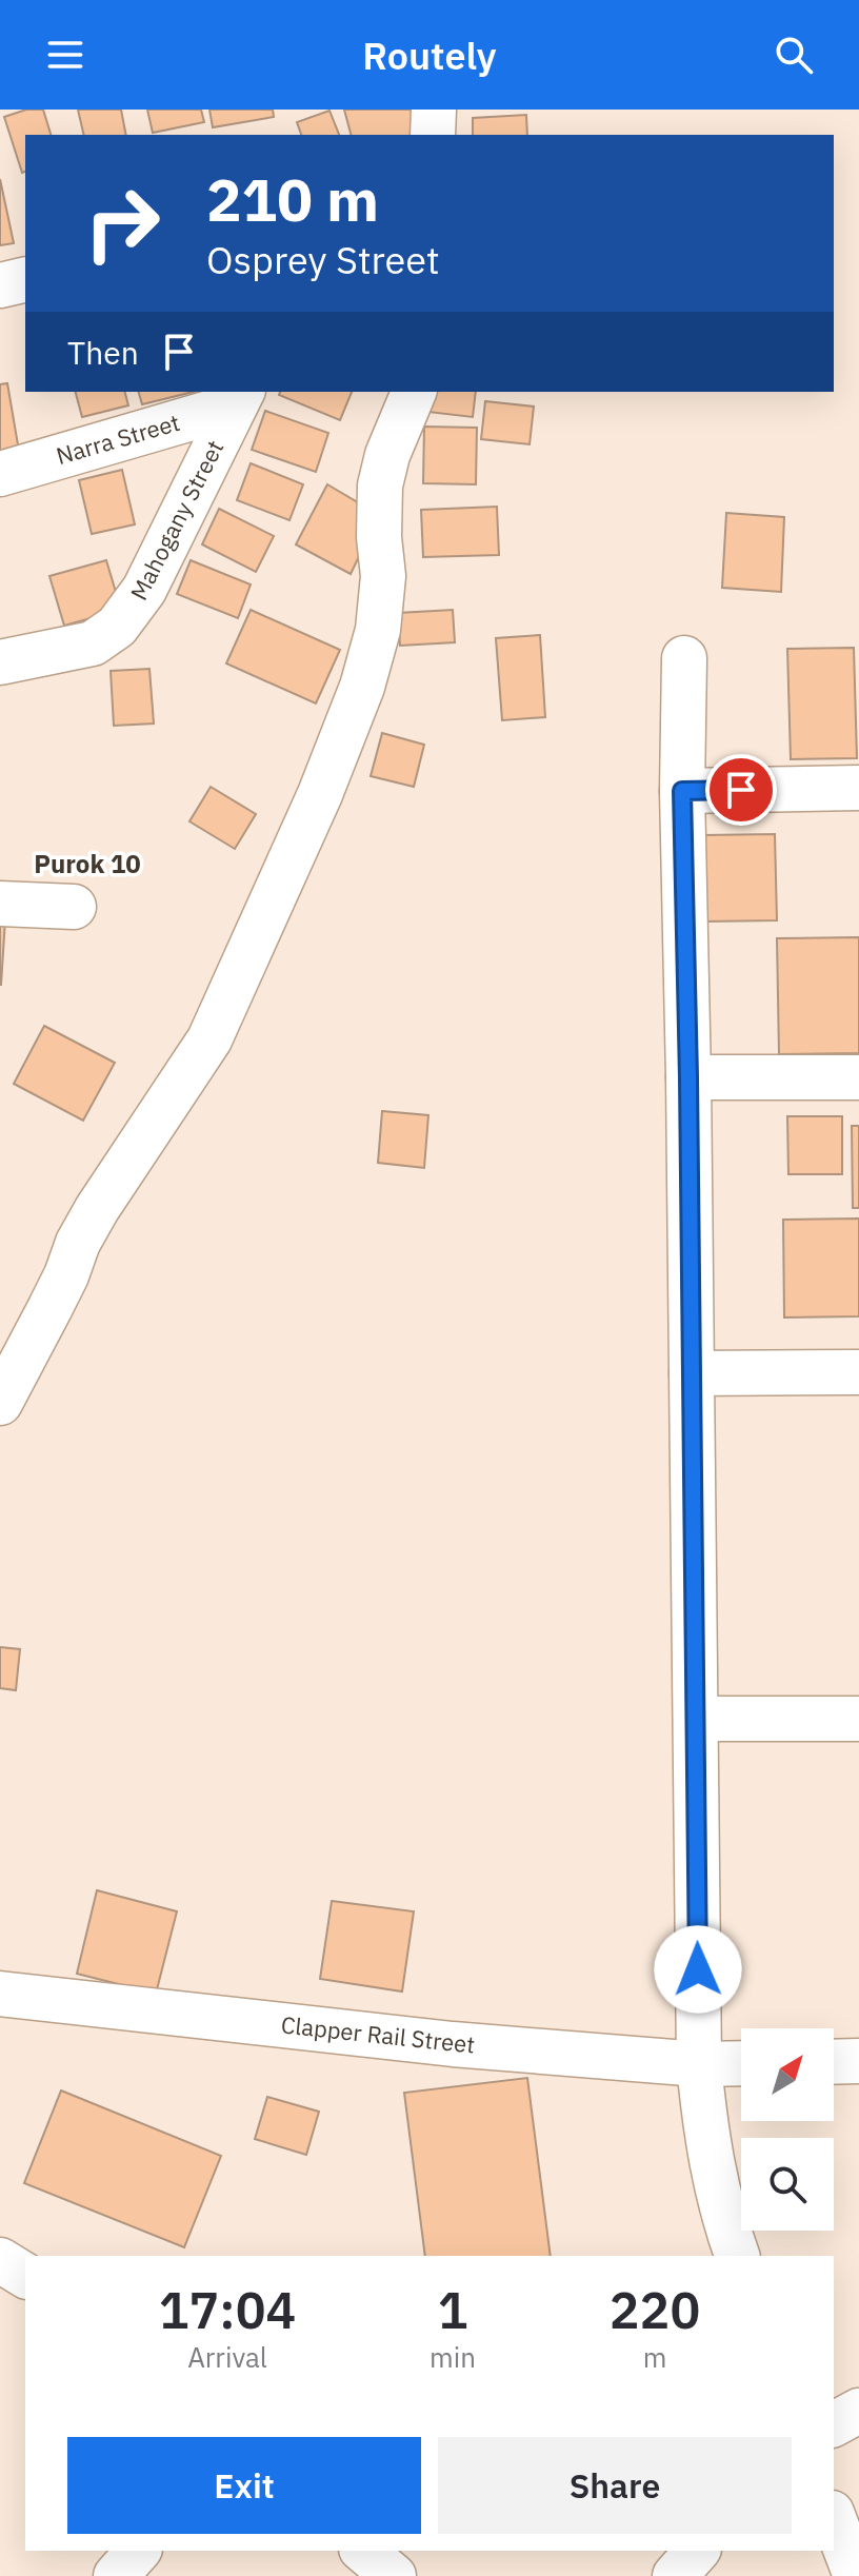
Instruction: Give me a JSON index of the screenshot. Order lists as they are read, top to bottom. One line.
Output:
{"streets":{"street":["Narra Street","Mahogany Street","Clapper Rail Street"]},"crossings":[["Narra Street","Mahogany Street"]],"districts":["Purok 10"],"north":"top right","page":{"header":"Routely","turn":["210 m","Osprey Street"],"then":"Then","eta":["17:04","Arrival","1","min","220","m"],"buttons":["Exit","Share"]}}
